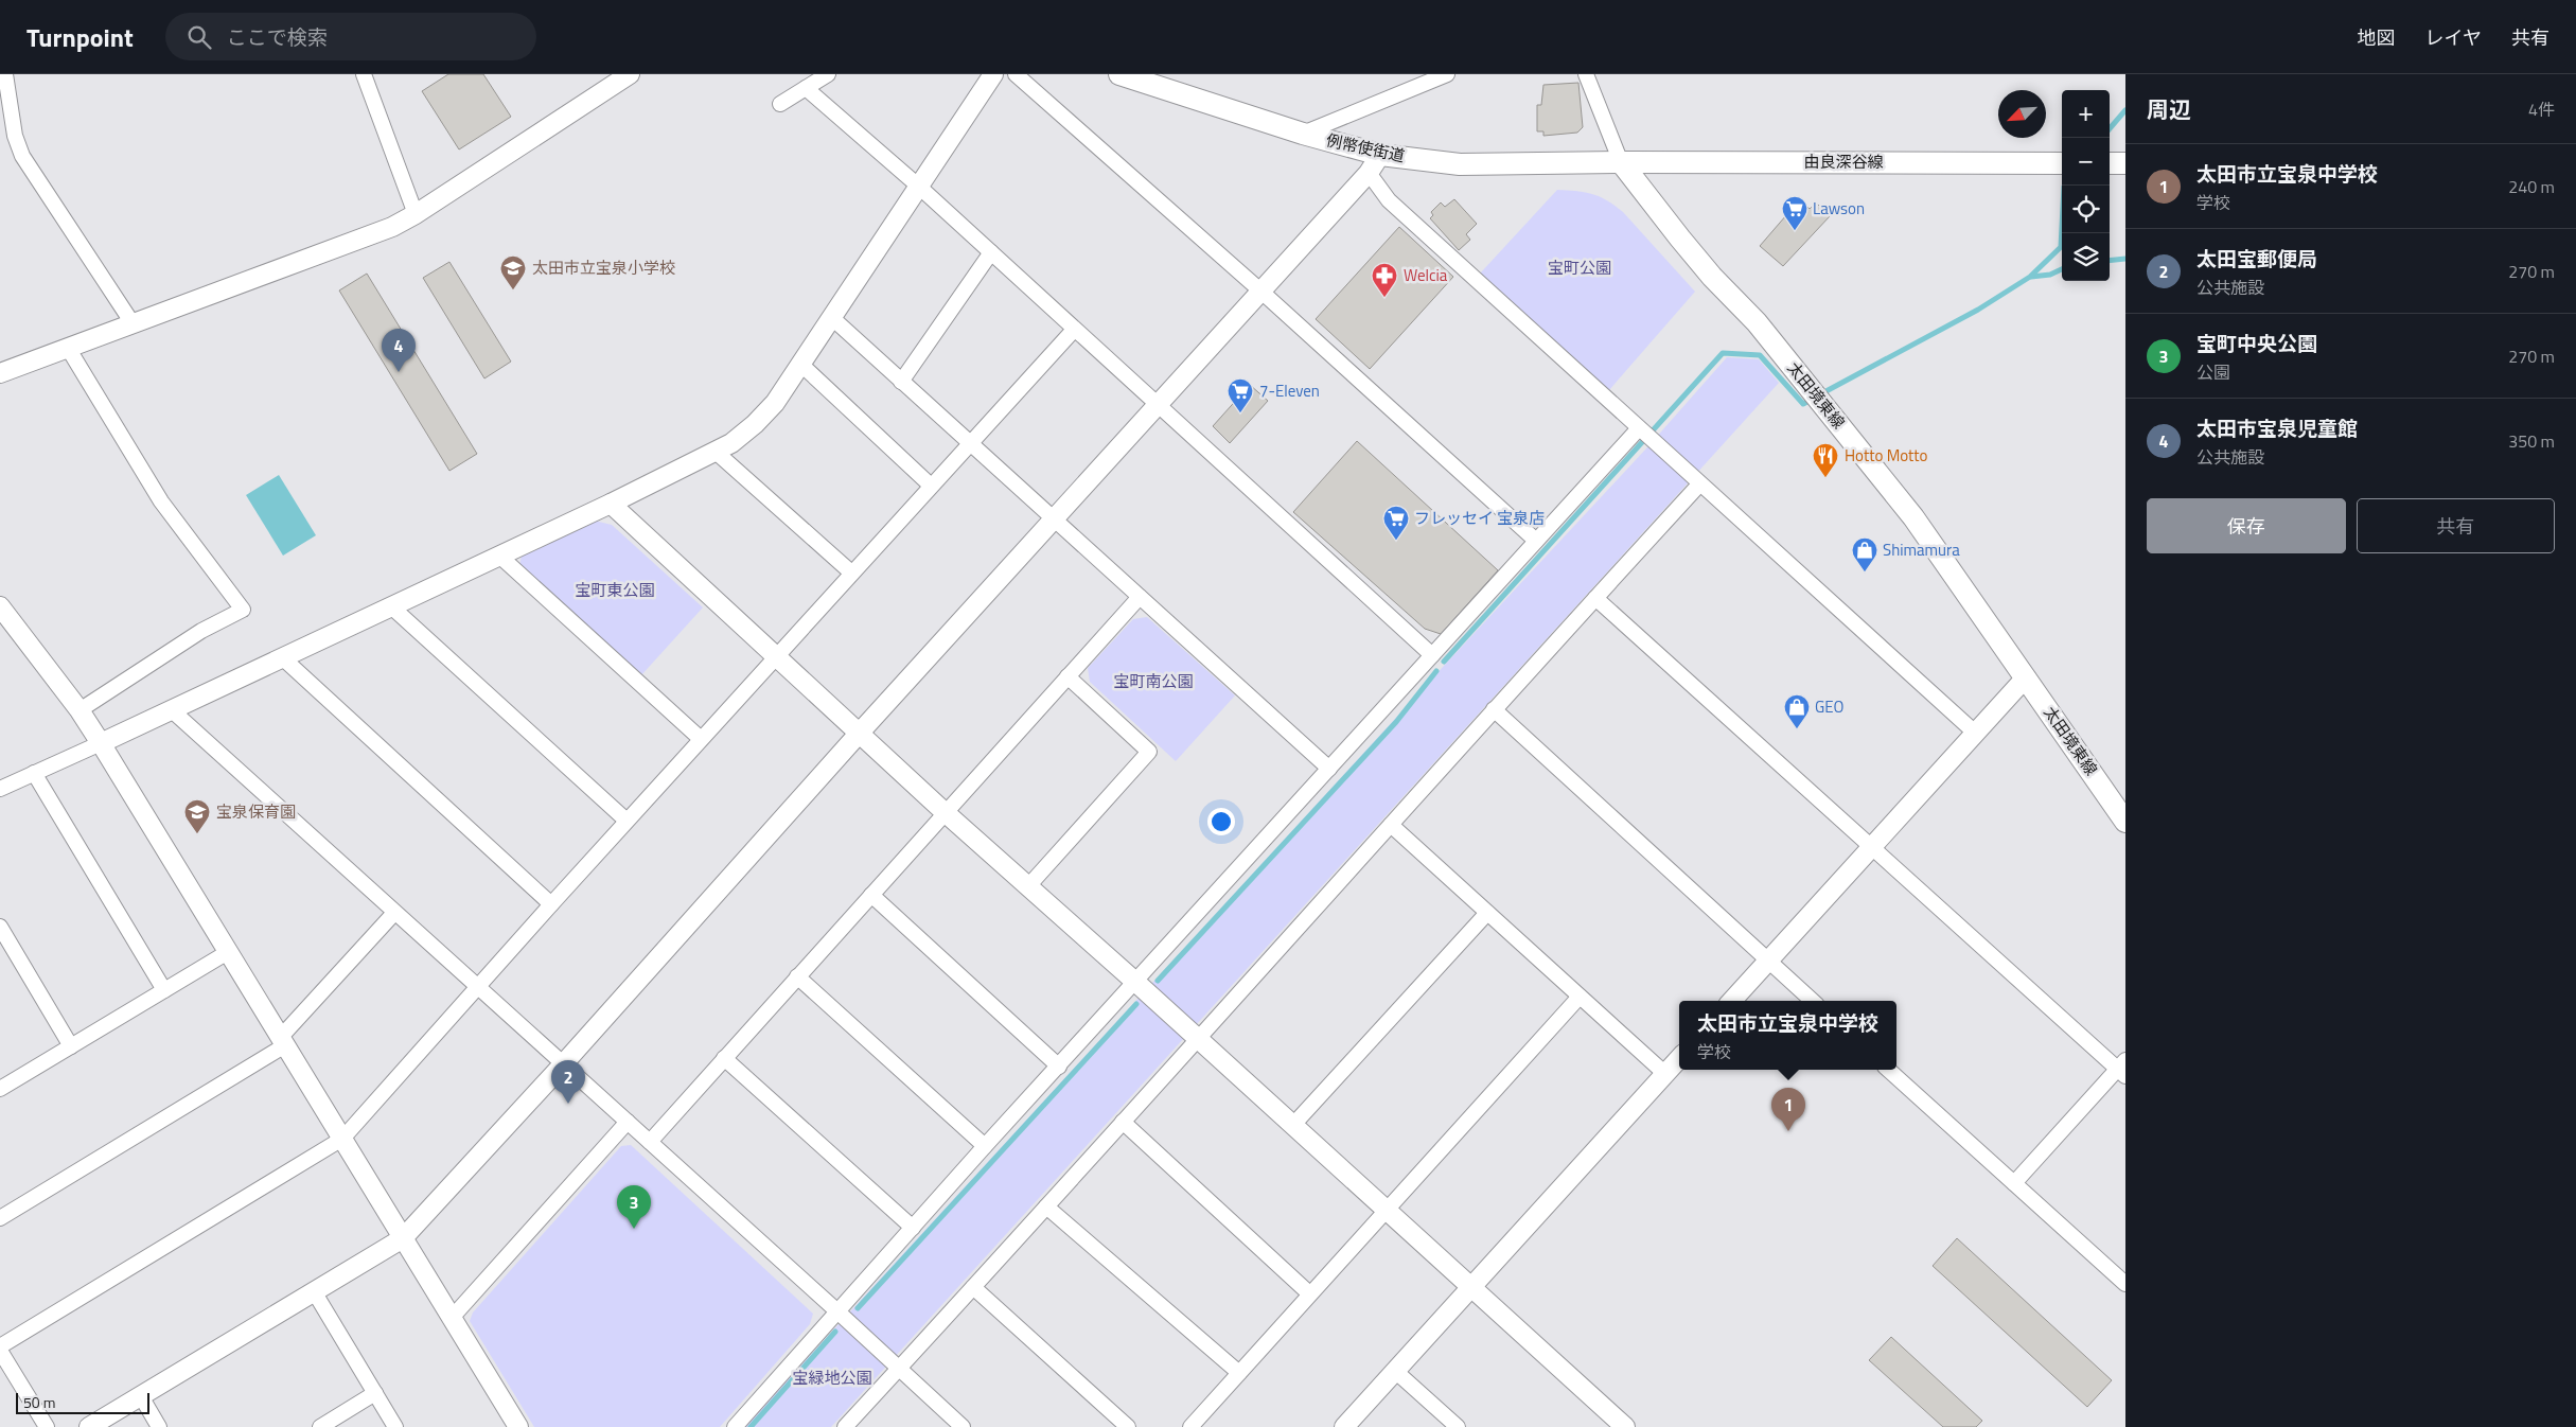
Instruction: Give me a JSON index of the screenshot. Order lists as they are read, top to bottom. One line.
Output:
{"streets":{"main road":["例幣使街道","由良深谷線","太田境東線"]},"crossings":[["例幣使街道","由良深谷線"],["例幣使街道","太田境東線"],["由良深谷線","太田境東線"]],"parks":["宝町公園","宝町東公園","宝町南公園","宝緑地公園"],"places":{"supermarket":["Lawson","7-Eleven","フレッセイ 宝泉店"],"school or university":["太田市立宝泉小学校","宝泉保育園"],"pharmacy":["Welcia"],"restaurant":["Hotto Motto"],"shop":["Shimamura","GEO"]},"scale_bar":"50 m","north":"bottom left","page":{"header":"Turnpoint","search":"ここで検索","nav":["地図","レイヤ","共有"],"heading":["周辺","4件"],"map_buttons":["+","−"],"list":[{"mark":"1","name":"太田市立宝泉中学校","note":"学校","value":"240 m"},{"mark":"2","name":"太田宝郵便局","note":"公共施設","value":"270 m"},{"mark":"3","name":"宝町中央公園","note":"公園","value":"270 m"},{"mark":"4","name":"太田市宝泉児童館","note":"公共施設","value":"350 m"}],"pins":["4","2","1","3"],"buttons":["保存","共有"],"popup":["太田市立宝泉中学校","学校"],"scale":"50 m"}}
